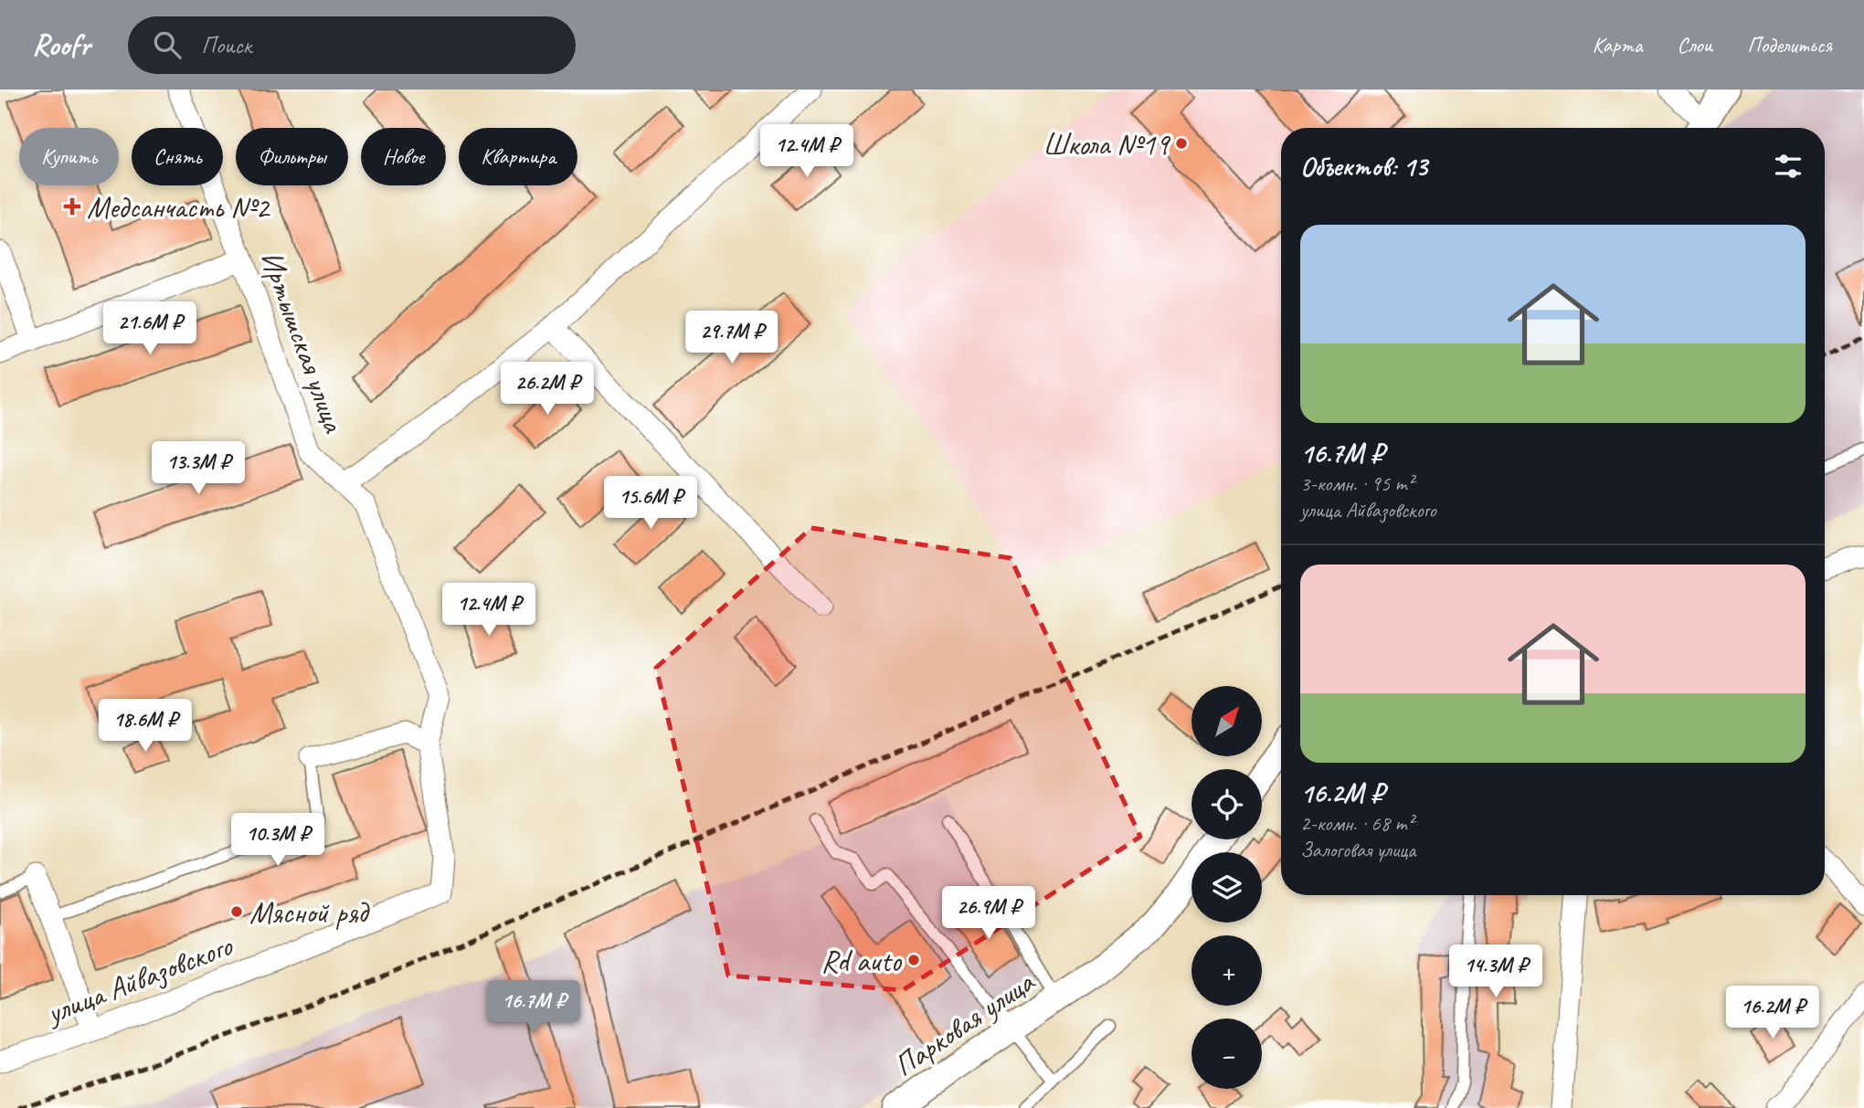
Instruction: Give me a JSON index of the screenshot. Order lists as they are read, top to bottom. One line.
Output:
{"streets":{"street":["Иртышская улица","улица Айвазовского","Парковая улица"]},"crossings":[["Иртышская улица","улица Айвазовского"]],"places":{"other":["Школа №19","Мясной ряд","Rd auto"],"health":["Медсанчасть №2"]},"north":"top right","page":{"header":"Roofr","search":"Поиск","nav":["Карта","Слои","Поделиться"],"price":["12.4M ₽","21.6M ₽","29.7M ₽","26.2M ₽","13.3M ₽","15.6M ₽","12.4M ₽","18.6M ₽","10.3M ₽","26.9M ₽","14.3M ₽","16.7M ₽","16.2M ₽"],"chip":["Купить","Снять","Фильтры","Новое","Квартира"],"heading":"Объектов: 13","list":[{"name":"16.7M ₽","note":"3-комн. · 95 m² · улица Айвазовского"},{"name":"16.2M ₽","note":"2-комн. · 68 m² · Залоговая улица"}],"map_buttons":["+","−"]}}
